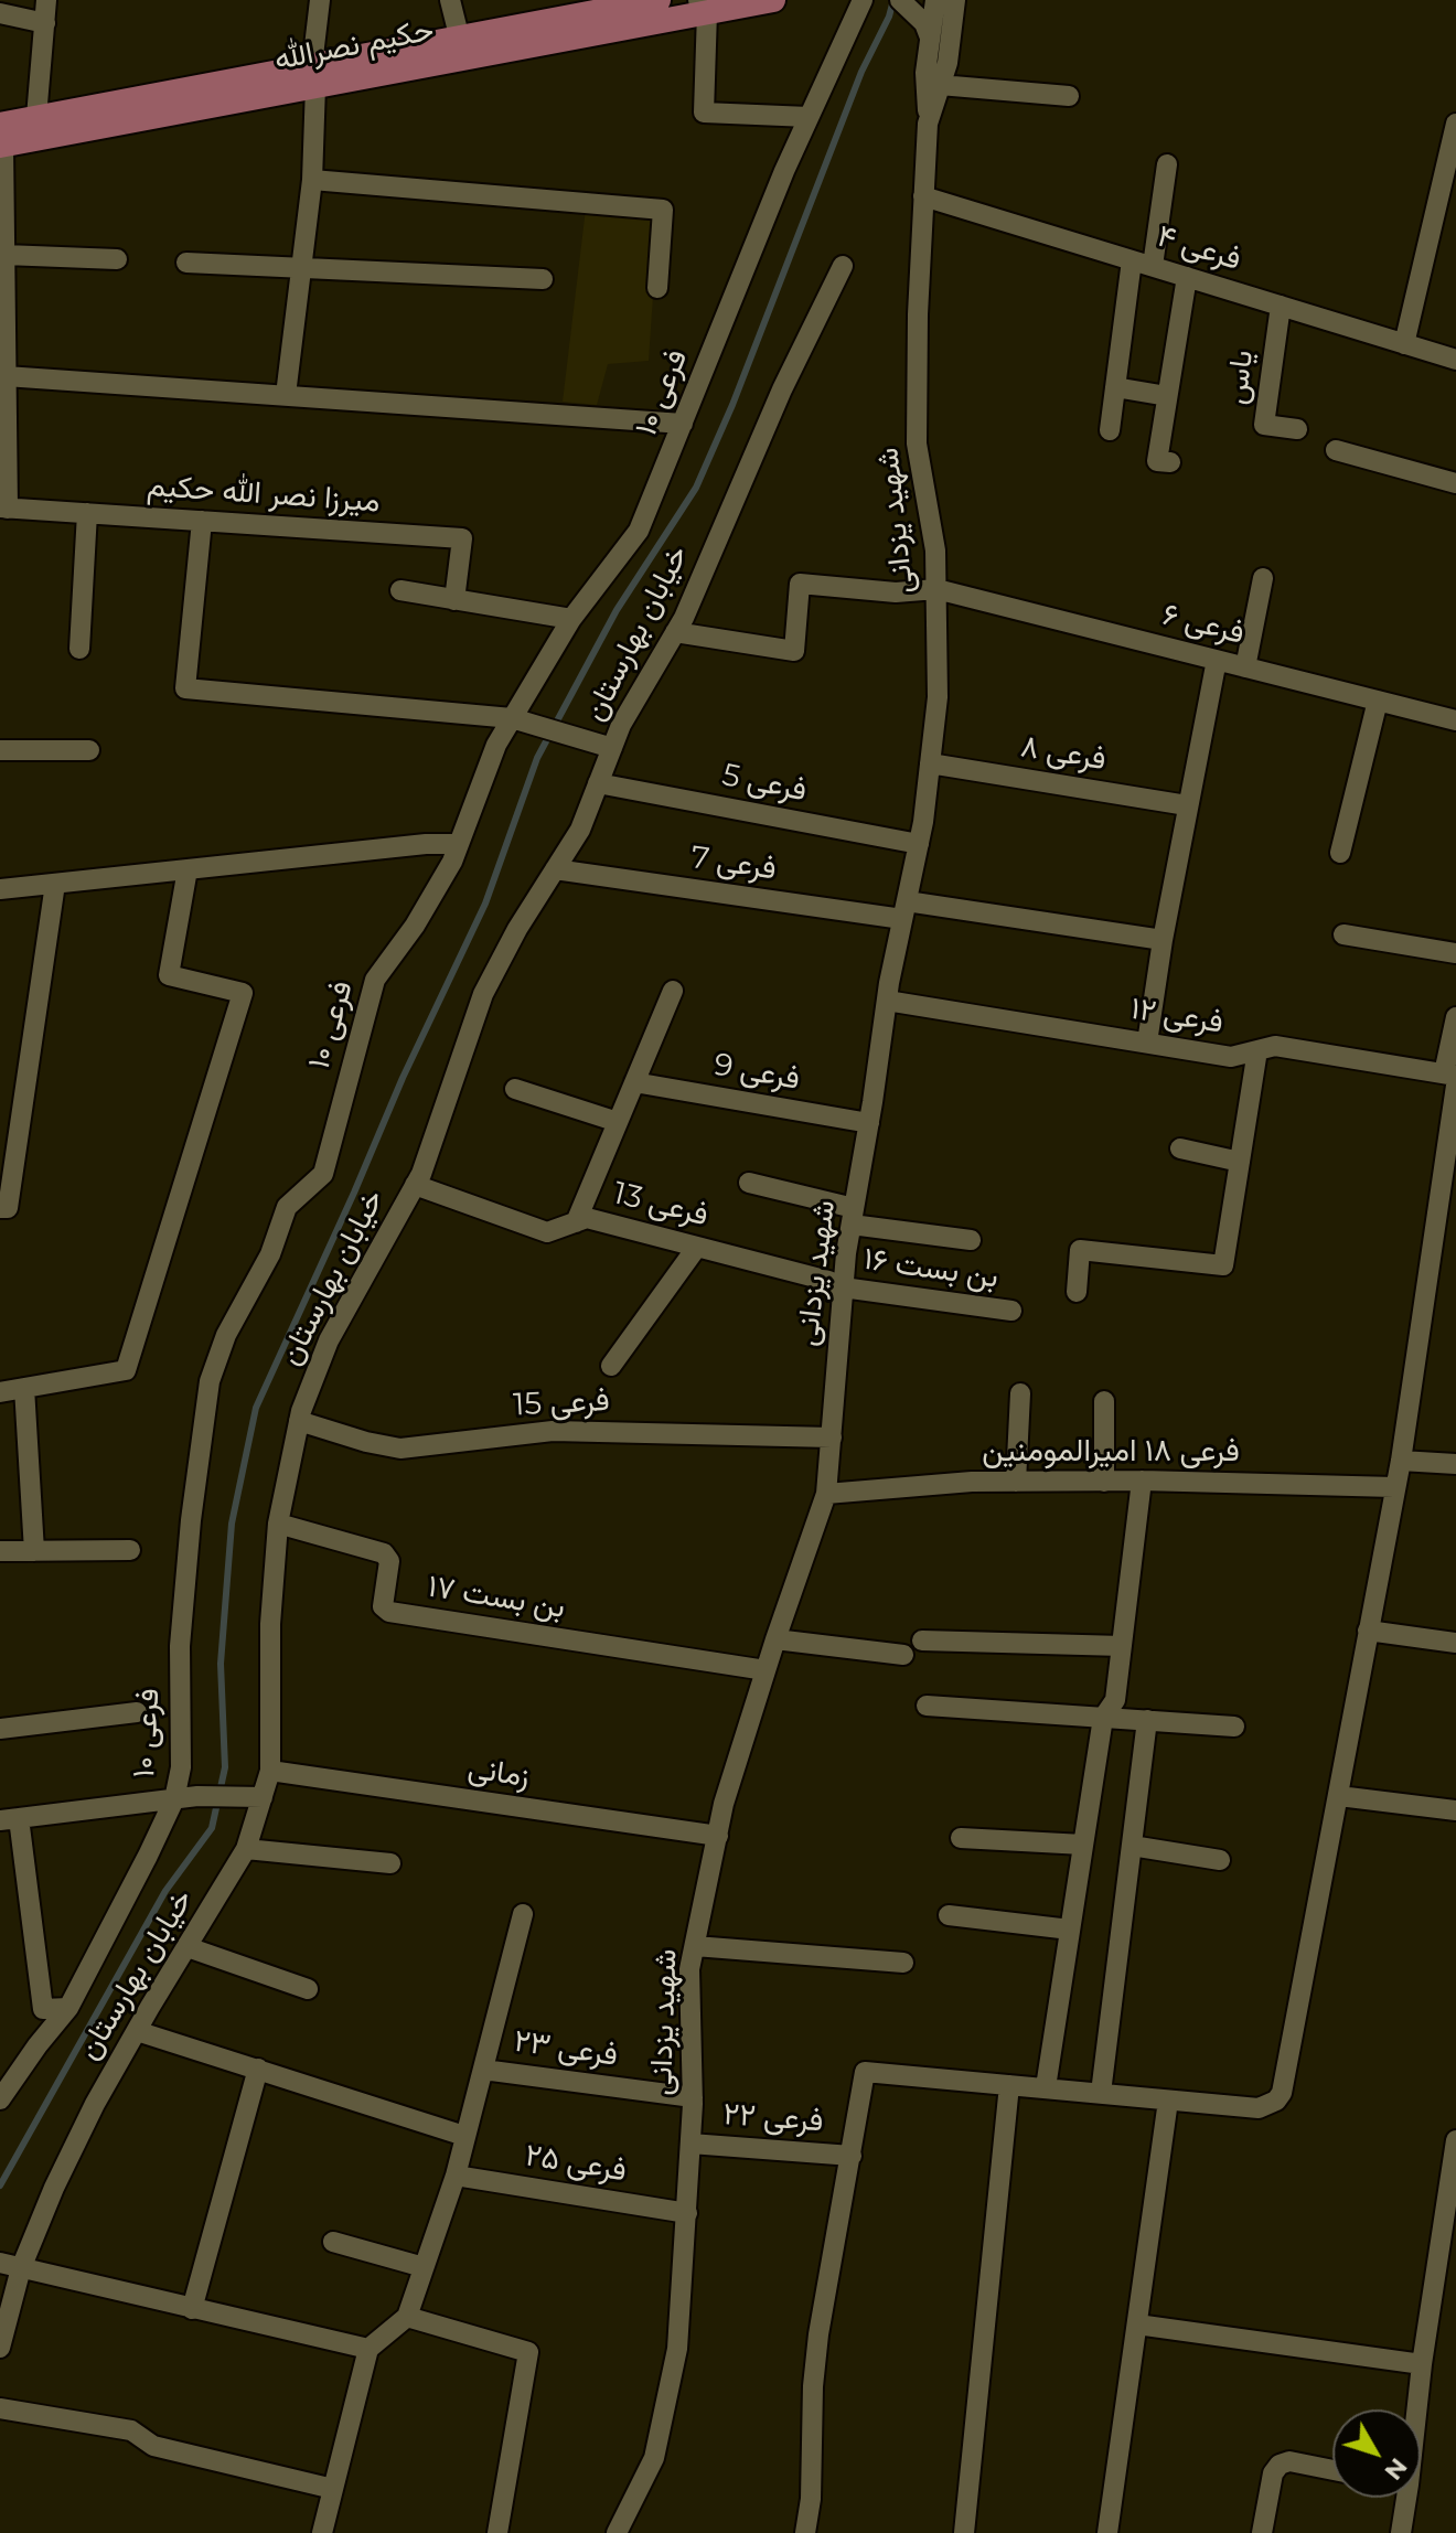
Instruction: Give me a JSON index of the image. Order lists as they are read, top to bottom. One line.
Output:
{"streets":{"main road":["حکیم نصرالله"],"street":["فرعی ۴","یاس","فرعی ۱۰","میرزا نصر الله حکیم","شهید یزدانی","فرعی ۶","خیابان بهارستان","فرعی ۸","فرعی 5","فرعی 7","فرعی ۱۲","فرعی 9","فرعی 13","بن بست ۱۶","فرعی 15","فرعی ۱۸ امیرالمومنین","بن بست ۱۷","زمانی","فرعی ۲۳","فرعی ۲۲","فرعی ۲۵"]},"crossings":[["فرعی ۴","یاس"],["فرعی ۴","شهید یزدانی"],["شهید یزدانی","فرعی ۶"],["شهید یزدانی","فرعی ۸"],["شهید یزدانی","فرعی 5"],["شهید یزدانی","فرعی 7"],["شهید یزدانی","فرعی ۱۲"],["شهید یزدانی","فرعی 9"],["شهید یزدانی","فرعی 13"],["شهید یزدانی","بن بست ۱۶"],["شهید یزدانی","فرعی 15"],["شهید یزدانی","فرعی ۱۸ امیرالمومنین"],["شهید یزدانی","بن بست ۱۷"],["شهید یزدانی","زمانی"],["شهید یزدانی","فرعی ۲۳"],["شهید یزدانی","فرعی ۲۲"],["شهید یزدانی","فرعی ۲۵"],["فرعی ۶","خیابان بهارستان"],["خیابان بهارستان","فرعی 5"],["خیابان بهارستان","فرعی 7"],["خیابان بهارستان","فرعی 13"],["خیابان بهارستان","فرعی 15"],["خیابان بهارستان","بن بست ۱۷"],["خیابان بهارستان","زمانی"],["فرعی 13","بن بست ۱۶"]],"north":"bottom right"}
